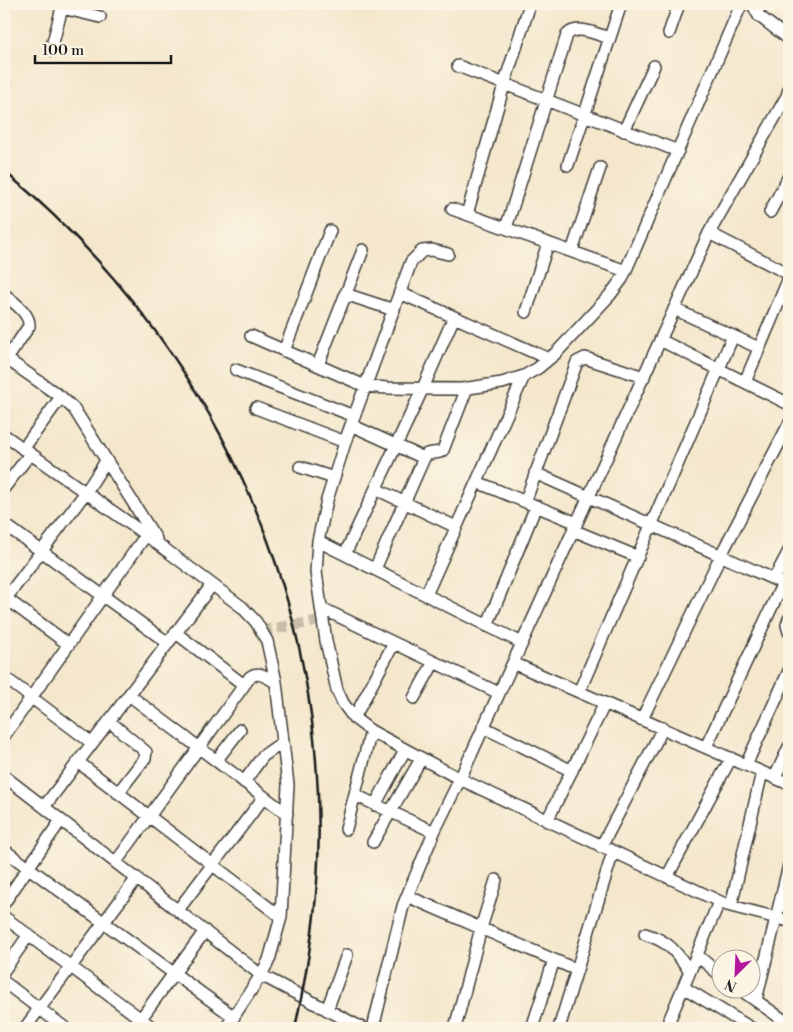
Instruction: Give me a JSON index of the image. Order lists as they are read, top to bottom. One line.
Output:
{"scale_bar":"100 m","north":"bottom left"}
